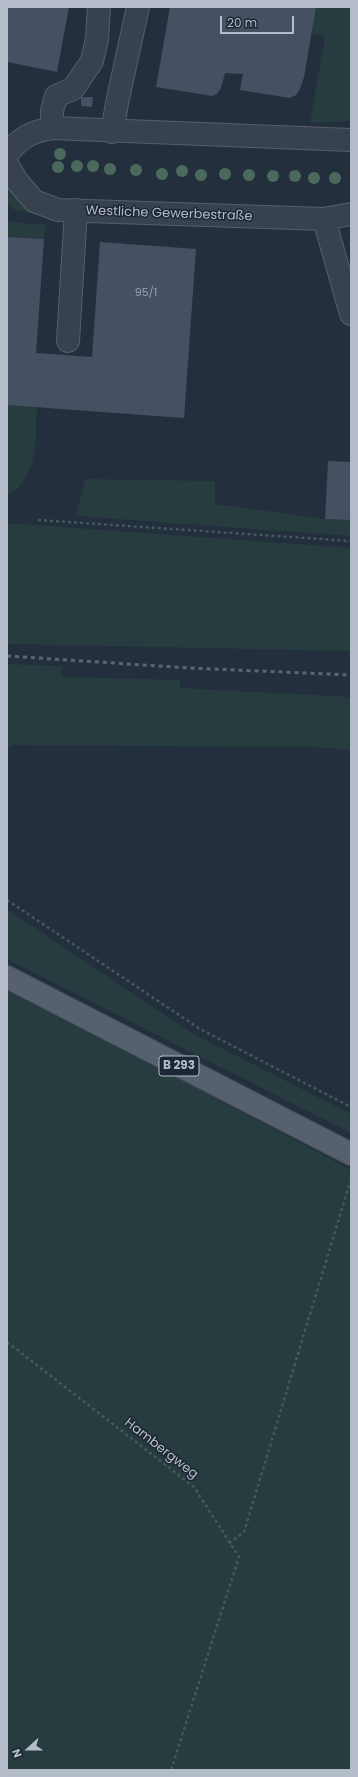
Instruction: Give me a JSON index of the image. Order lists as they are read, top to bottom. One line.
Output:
{"streets":{"main road":["B 293"],"street":["Westliche Gewerbestraße"],"path":["Hambergweg"]},"house_numbers":["95/1"],"scale_bar":"20 m","north":"left"}
